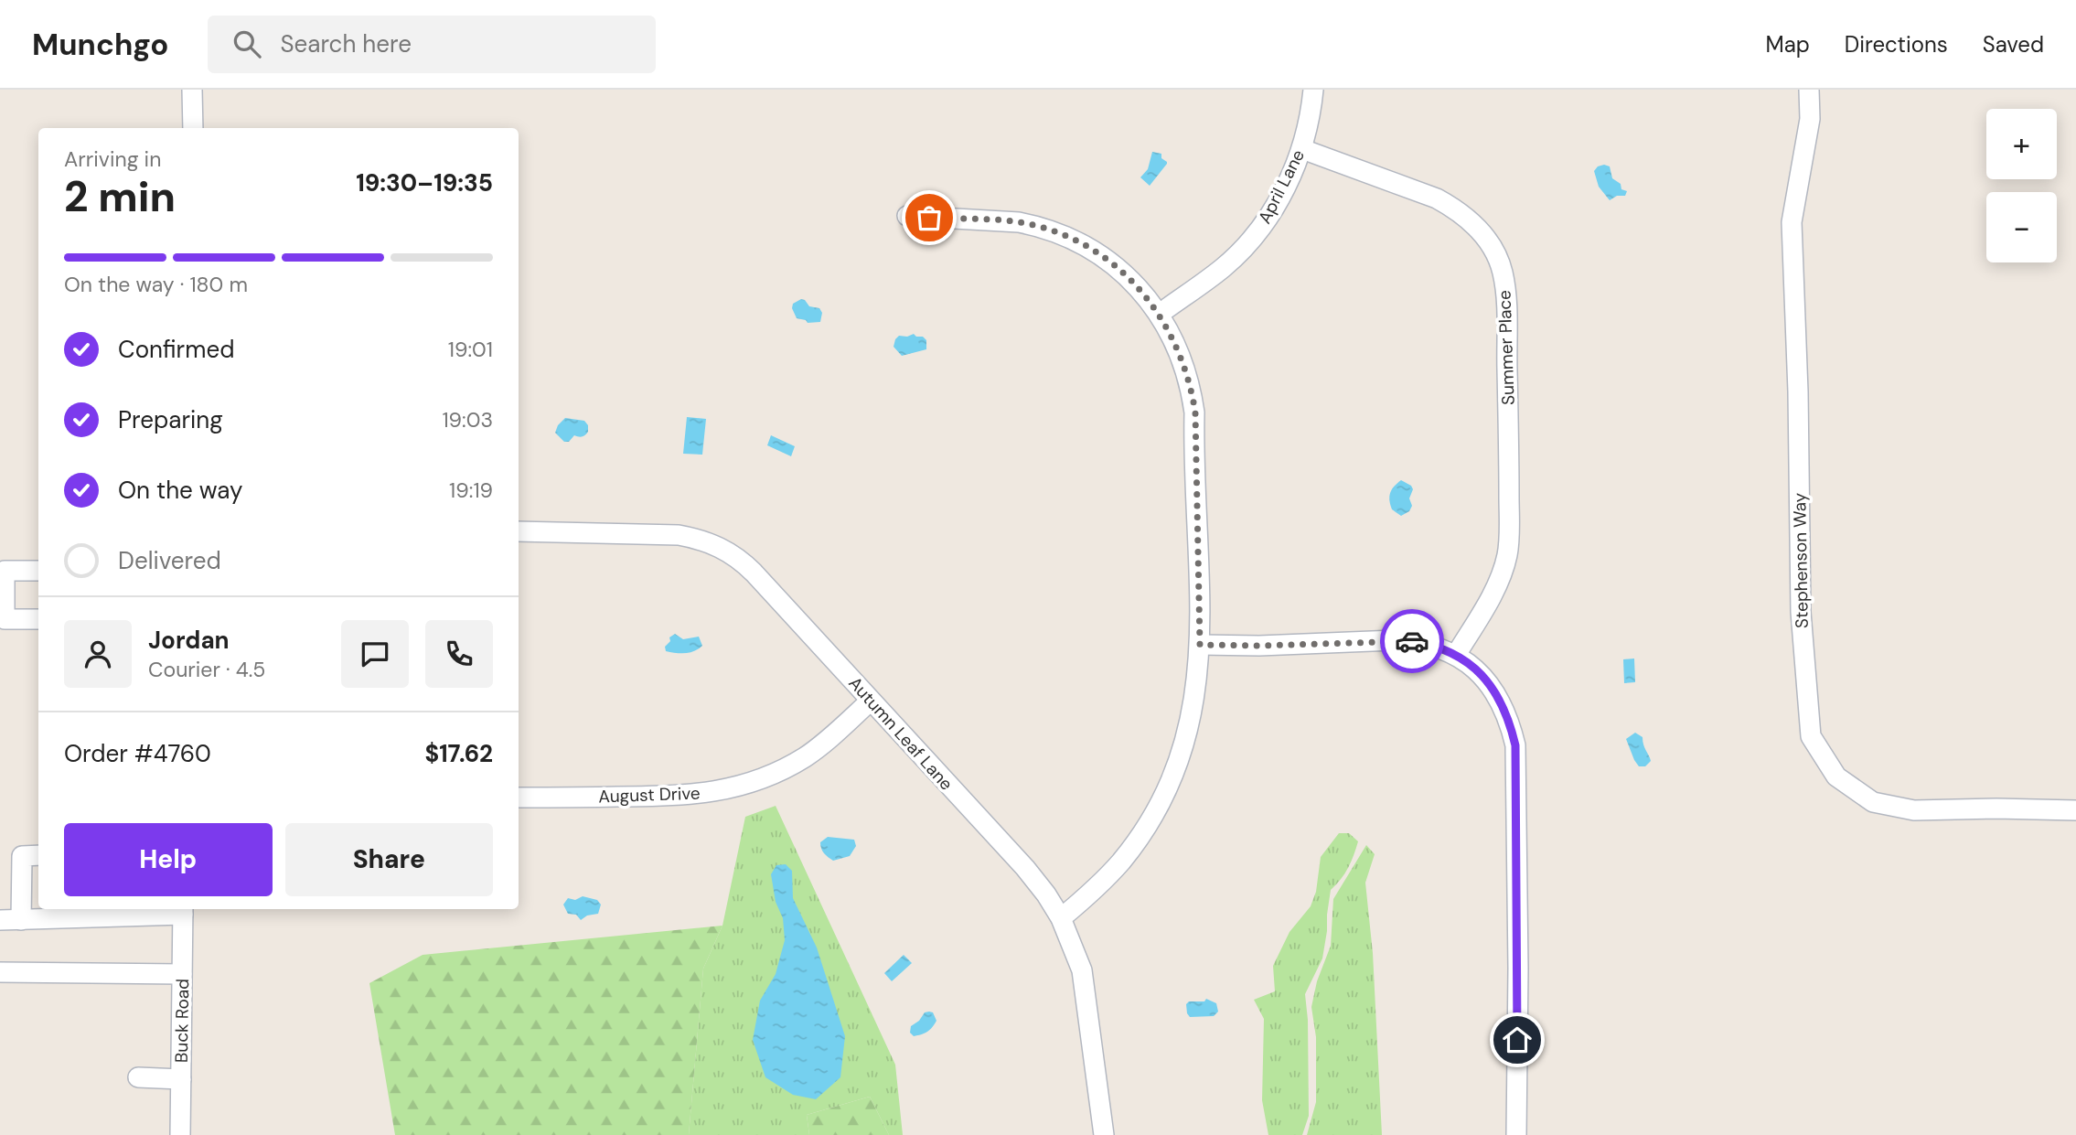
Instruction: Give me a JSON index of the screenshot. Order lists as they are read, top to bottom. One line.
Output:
{"streets":{"street":["April Lane","Summer Place","Stephenson Way","Autumn Leaf Lane","August Drive","Buck Road"]},"crossings":[["April Lane","Summer Place"],["Autumn Leaf Lane","August Drive"]],"page":{"header":"Munchgo","search":"Search here","nav":["Map","Directions","Saved"],"map_buttons":["+","−"],"heading":["2 min","Arriving in","19:30–19:35"],"panel":["Jordan","Courier · 4.5","Order #4760","$17.62"],"bar":"On the way · 180 m","list":[["Confirmed","19:01"],["Preparing","19:03"],["On the way","19:19"],"Delivered"],"buttons":["Help","Share"]}}
